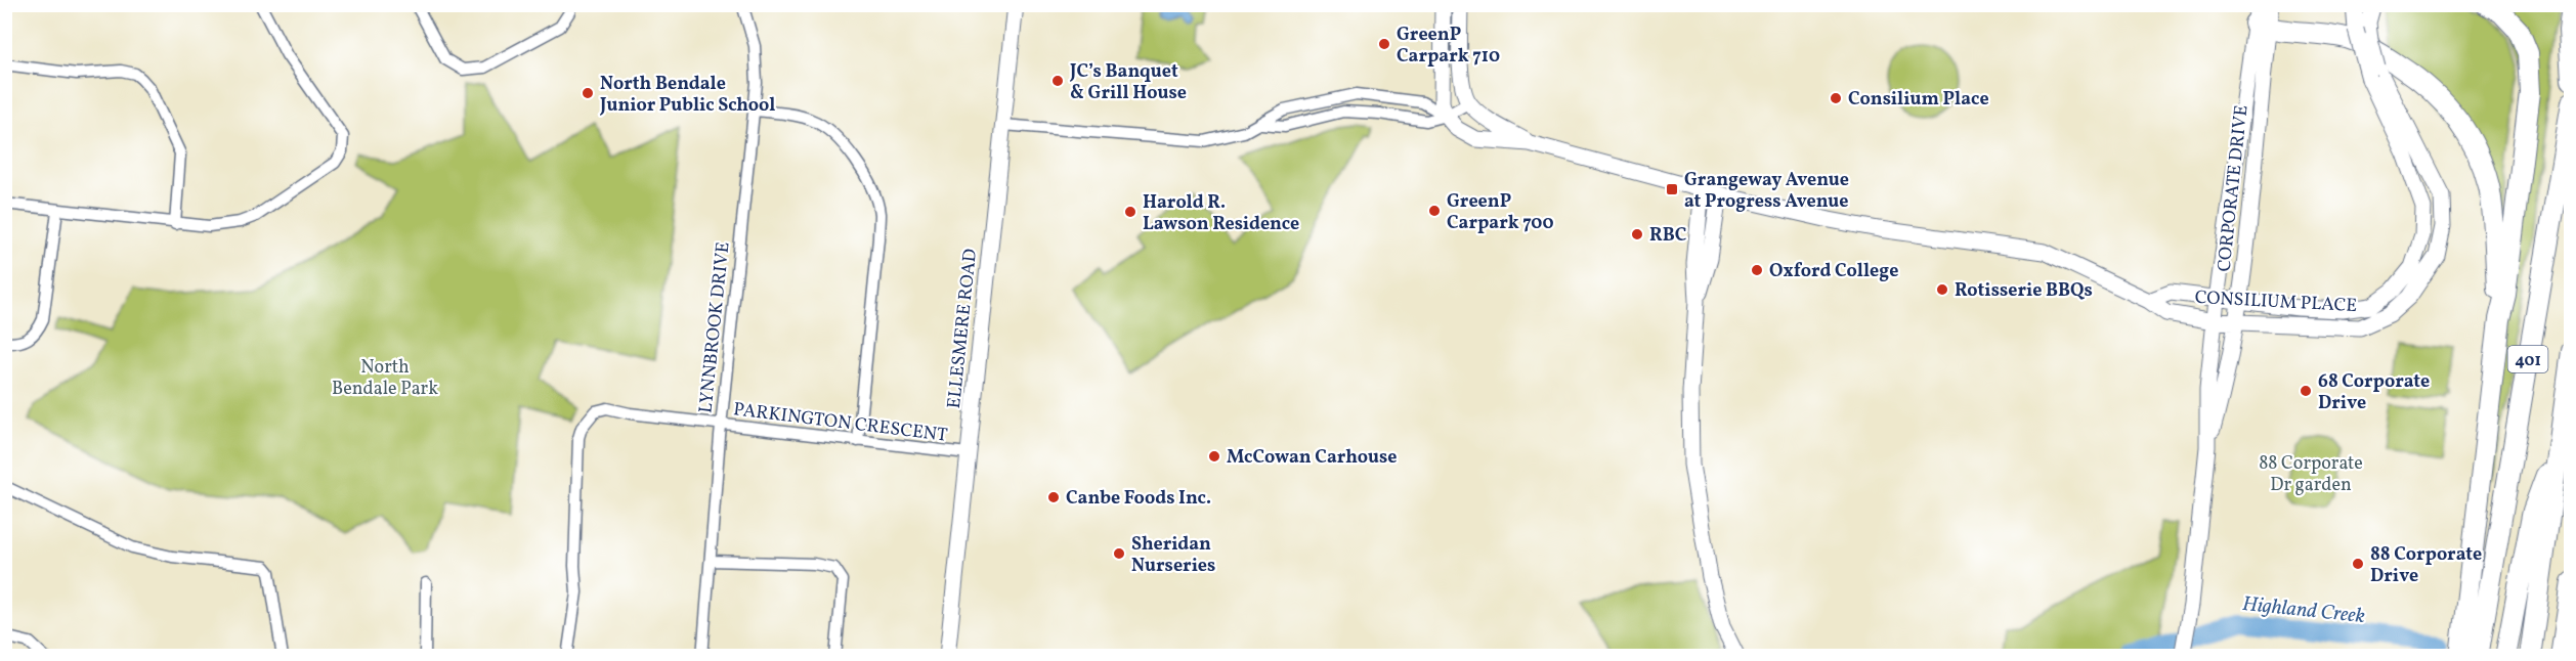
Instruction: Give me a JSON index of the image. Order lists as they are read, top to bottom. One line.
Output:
{"streets":{"highway":["401"],"street":["CORPORATE DRIVE","CONSILIUM PLACE","LYNNBROOK DRIVE","ELLESMERE ROAD","PARKINGTON CRESCENT"]},"crossings":[["CORPORATE DRIVE","CONSILIUM PLACE"],["LYNNBROOK DRIVE","PARKINGTON CRESCENT"],["ELLESMERE ROAD","PARKINGTON CRESCENT"]],"water":["Highland Creek"],"parks":["North Bendale Park","88 Corporate Dr garden"],"places":{"other":["GreenP Carpark 710","JC’s Banquet & Grill House","North Bendale Junior Public School","Consilium Place","GreenP Carpark 700","Harold R. Lawson Residence","RBC","Oxford College","Rotisserie BBQs","68 Corporate Drive","McCowan Carhouse","Canbe Foods Inc.","Sheridan Nurseries","88 Corporate Drive"],"transit":["Grangeway Avenue at Progress Avenue"]}}
